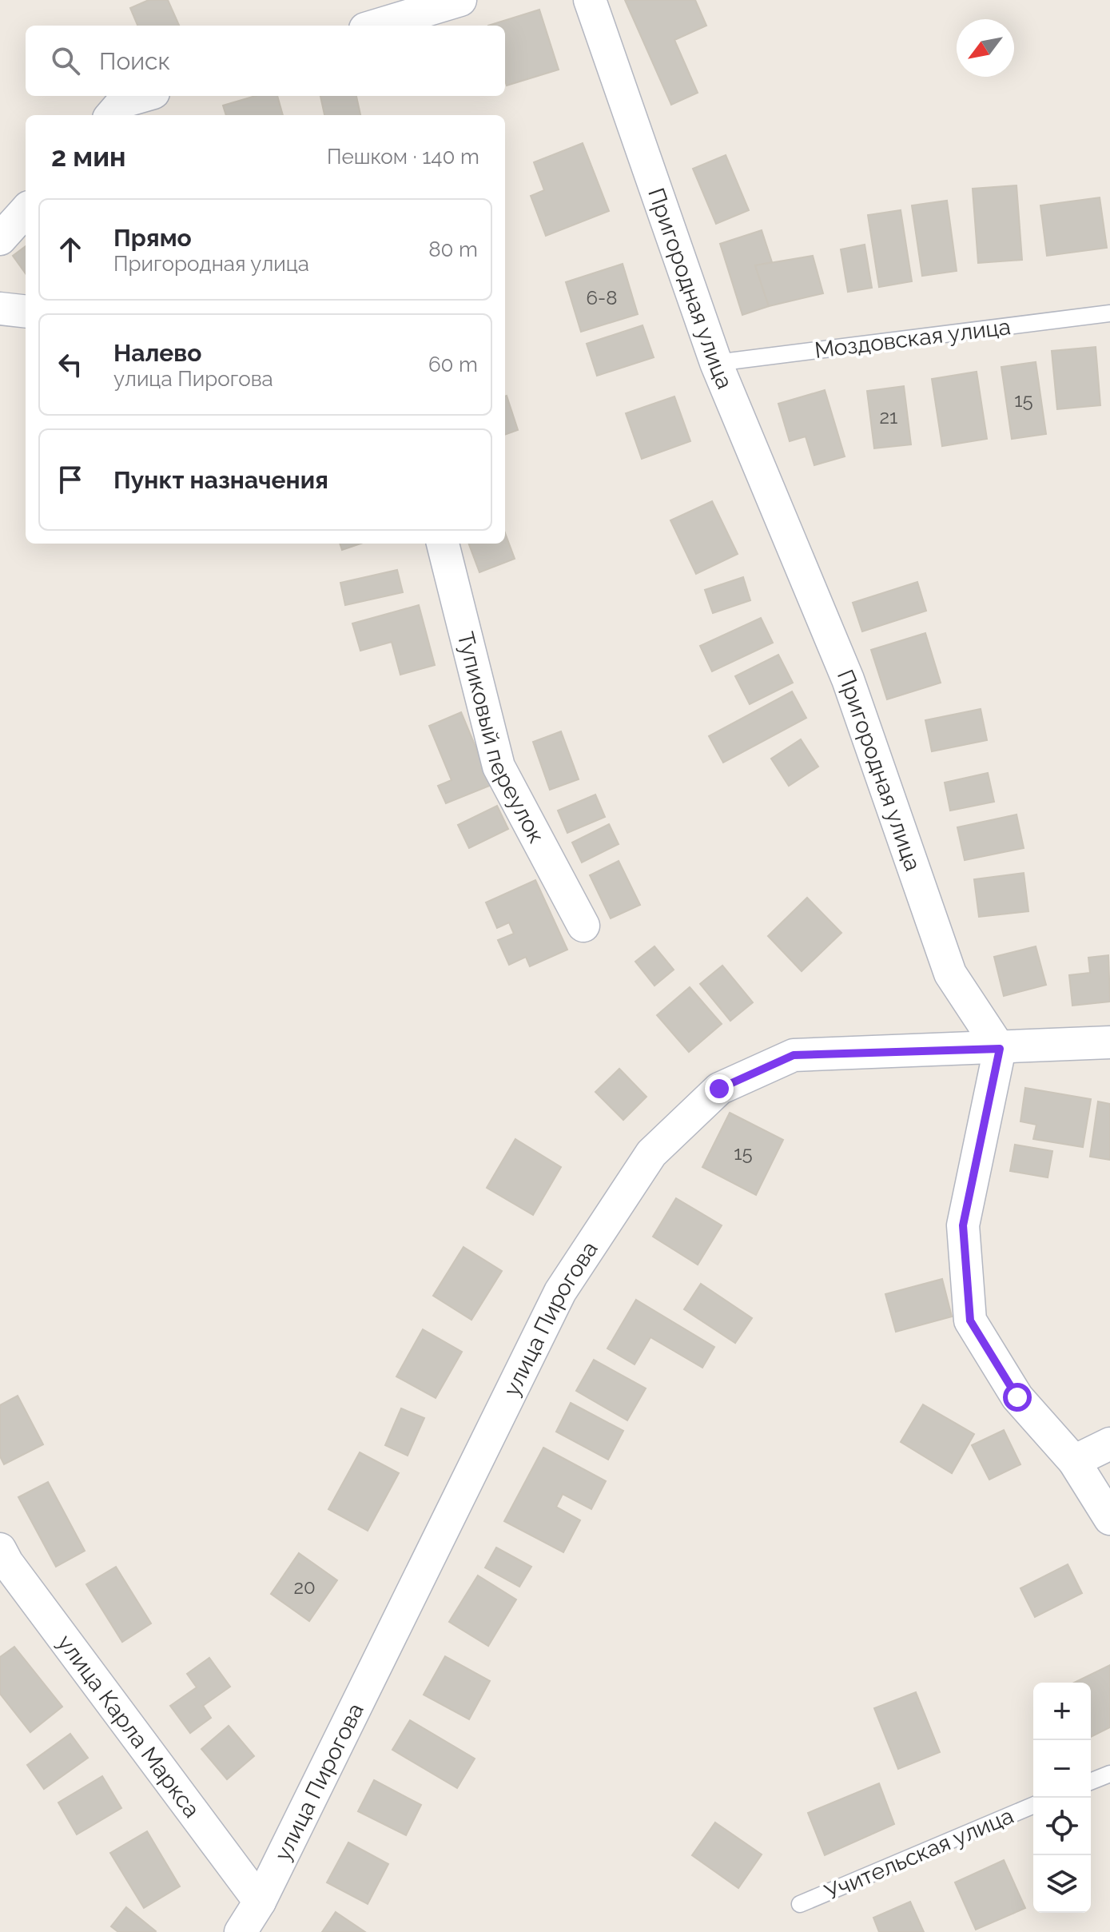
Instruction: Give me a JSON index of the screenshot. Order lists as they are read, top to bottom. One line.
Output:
{"streets":{"street":["Пригородная улица","Тупиковый переулок","улица Пирогова","улица Карла Маркса"],"lane":["Моздовская улица","Учительская улица"]},"crossings":[["Пригородная улица","Моздовская улица"],["Пригородная улица","улица Пирогова"],["улица Пирогова","улица Карла Маркса"]],"house_numbers":["6-8","15","21","15","20"],"north":"bottom left","page":{"search":"Поиск","heading":["2 мин","Пешком · 140 m"],"list":[["Прямо","Пригородная улица","80 m"],["Налево","улица Пирогова","60 m"],"Пункт назначения"],"map_buttons":["+","−"]}}
